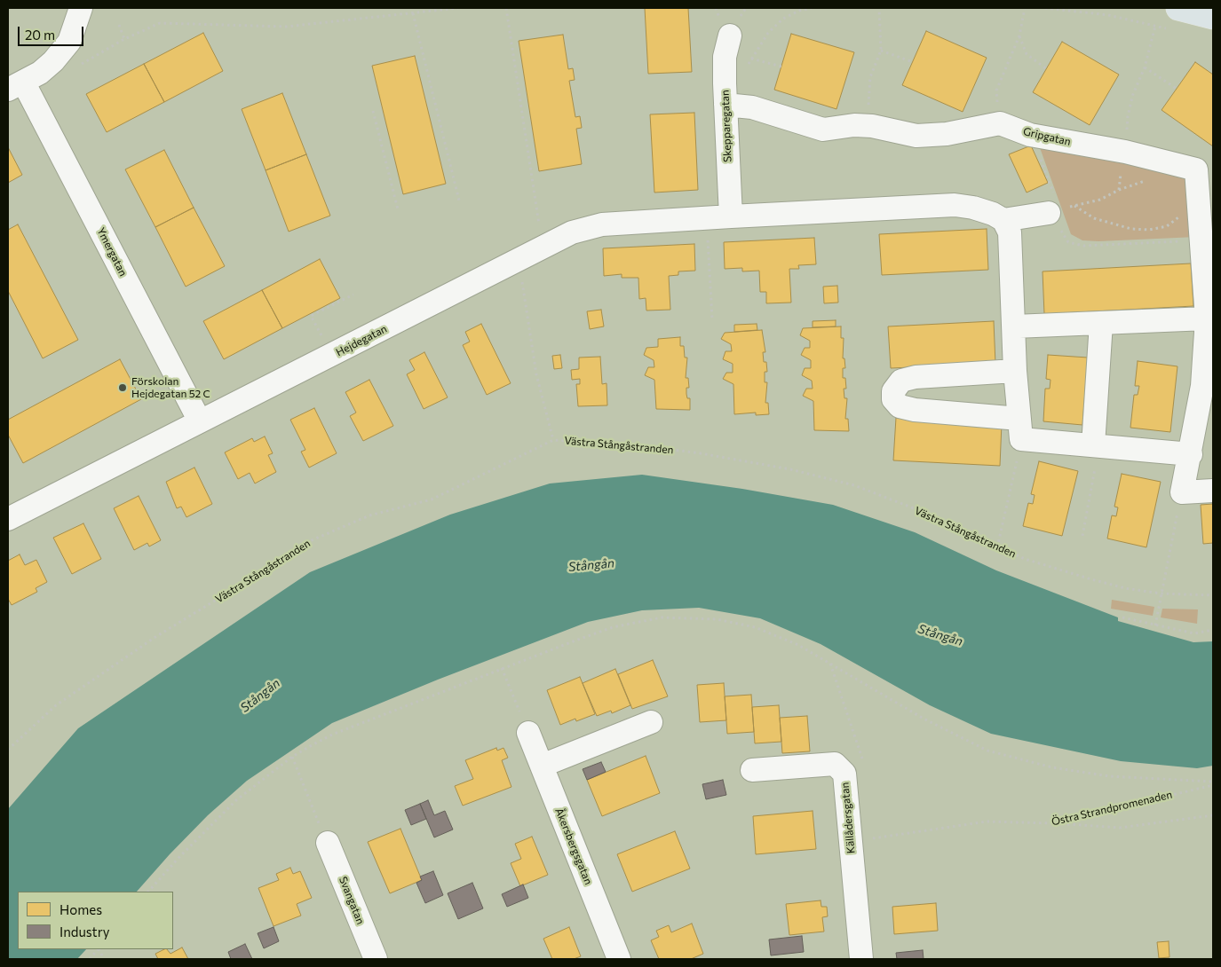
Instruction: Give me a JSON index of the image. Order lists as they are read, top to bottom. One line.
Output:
{"streets":{"street":["Skepparegatan","Gripgatan","Ymergatan","Hejdegatan","Källådersgatan","Åkersbergsgatan","Svangatan"],"path":["Västra Stångåstranden","Östra Strandpromenaden"]},"crossings":[["Skepparegatan","Hejdegatan"],["Ymergatan","Hejdegatan"],["Östra Strandpromenaden","Källådersgatan"]],"water":["Stångån"],"places":["Förskolan Hejdegatan 52 C"],"legend":["Homes","Industry"],"scale_bar":"20 m"}
